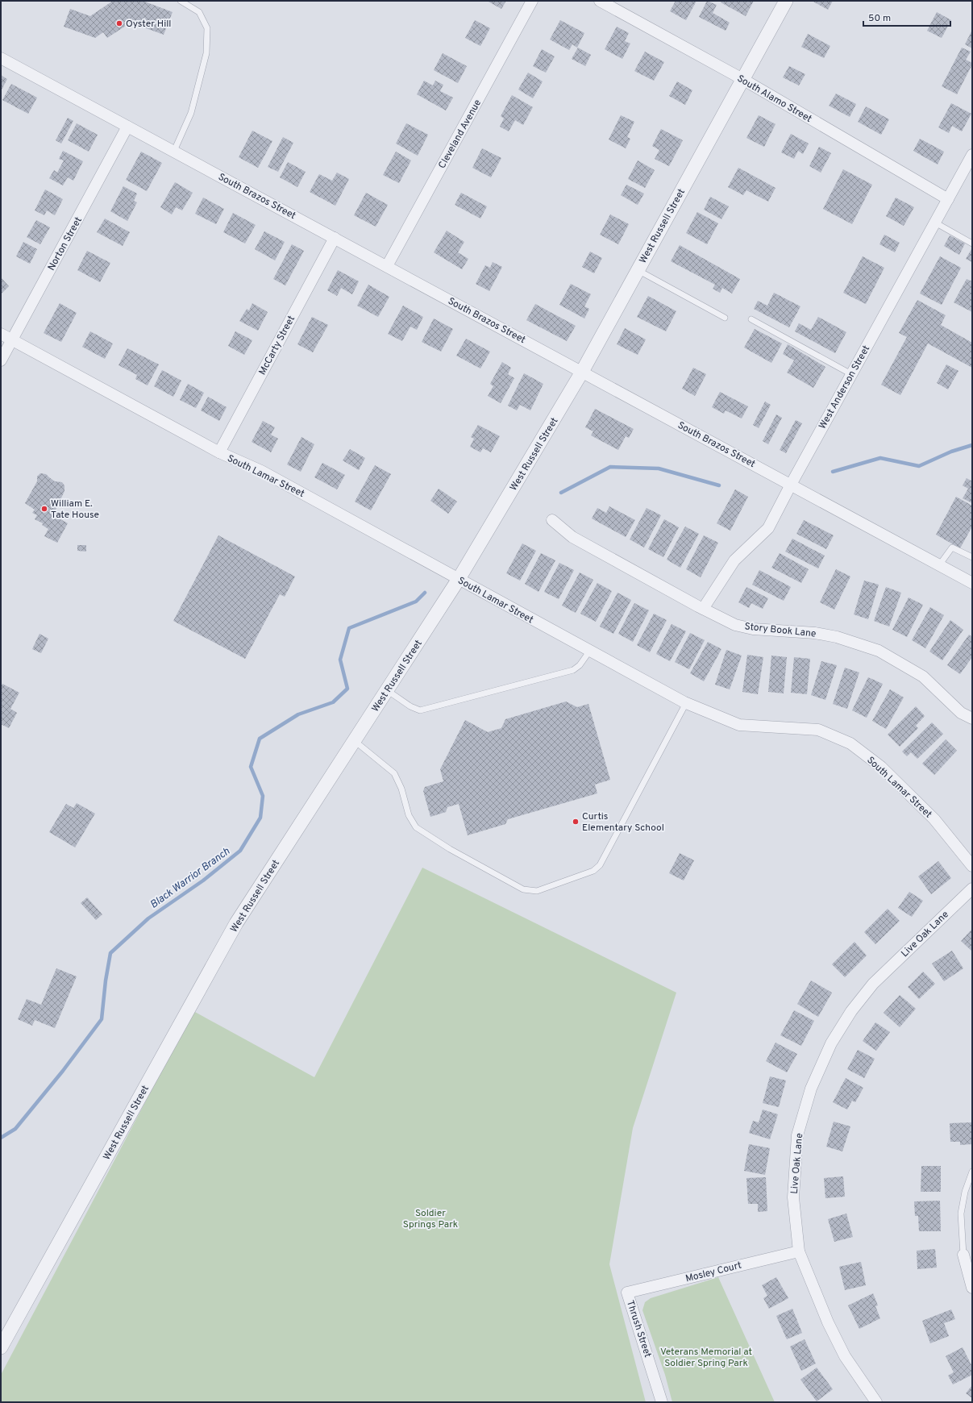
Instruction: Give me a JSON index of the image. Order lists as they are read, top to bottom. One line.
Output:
{"streets":{"street":["South Alamo Street","Cleveland Avenue","South Brazos Street","West Russell Street","Norton Street","McCarty Street","West Anderson Street","South Lamar Street","Story Book Lane","Live Oak Lane","Mosley Court","Thrush Street"]},"crossings":[["South Alamo Street","West Russell Street"],["South Alamo Street","West Anderson Street"],["Cleveland Avenue","South Brazos Street"],["South Brazos Street","West Russell Street"],["South Brazos Street","Norton Street"],["South Brazos Street","McCarty Street"],["South Brazos Street","West Anderson Street"],["West Russell Street","South Lamar Street"],["Norton Street","South Lamar Street"],["McCarty Street","South Lamar Street"],["West Anderson Street","Story Book Lane"],["Live Oak Lane","Mosley Court"],["Mosley Court","Thrush Street"]],"water":["Black Warrior Branch"],"parks":["Soldier Springs Park","Veterans Memorial at Soldier Spring Park"],"places":["Oyster Hill","William E. Tate House","Curtis Elementary School"],"scale_bar":"50 m"}
